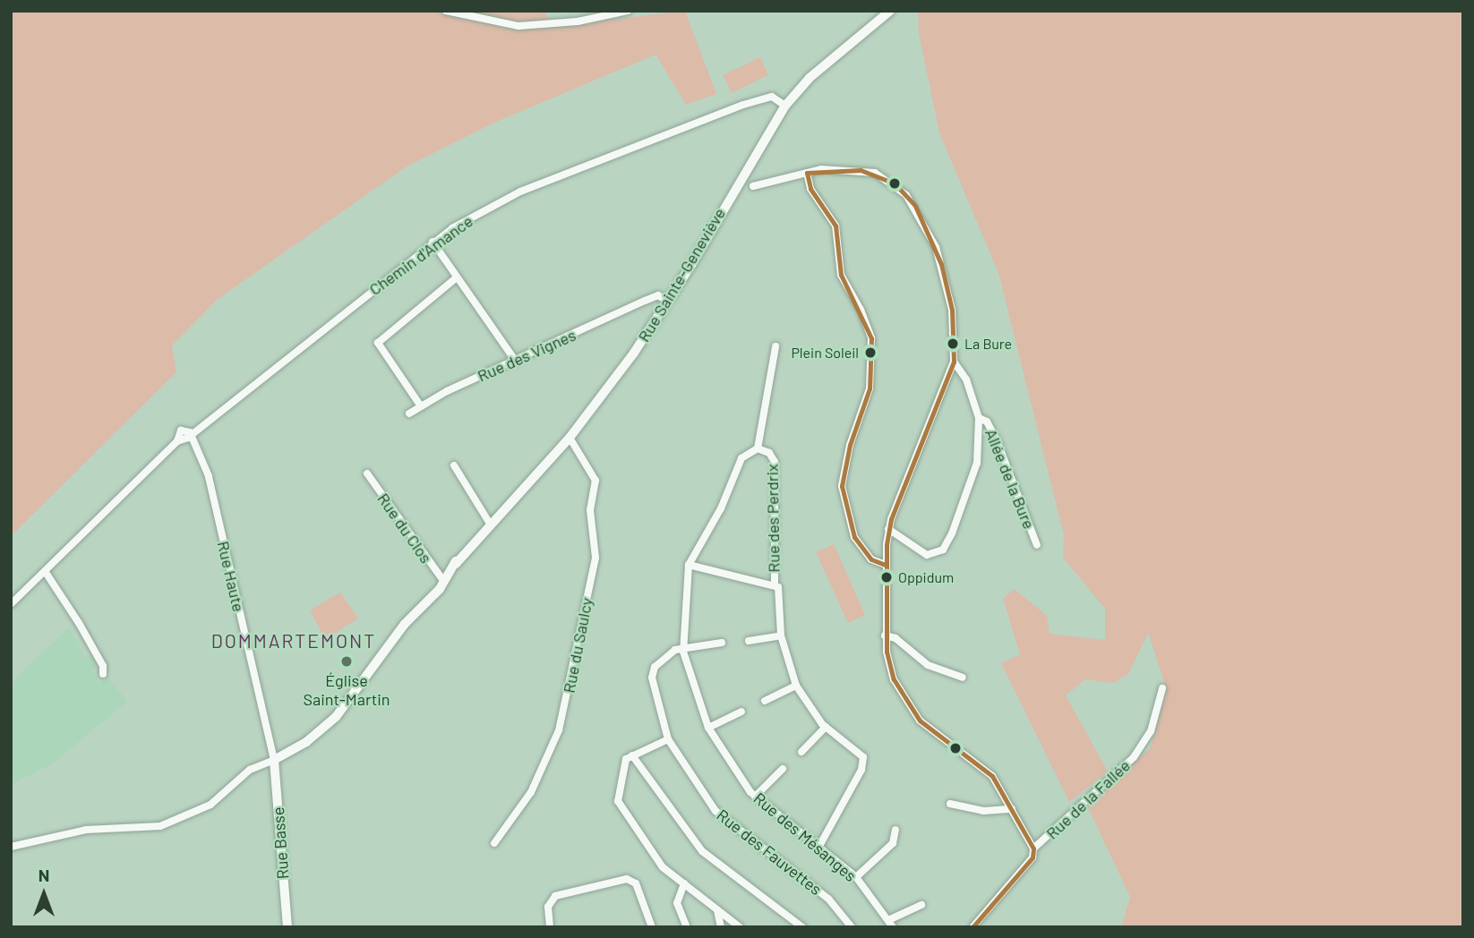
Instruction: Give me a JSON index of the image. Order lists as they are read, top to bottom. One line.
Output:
{"streets":{"street":["Chemin d'Amance","Rue Sainte-Geneviève","Rue des Vignes","Allée de la Bure","Rue des Perdrix","Rue du Clos","Rue Haute","Rue du Saulcy","Rue de la Fallée","Rue des Mésanges","Rue Basse","Rue des Fauvettes"]},"crossings":[["Chemin d'Amance","Rue Sainte-Geneviève"],["Chemin d'Amance","Rue Haute"],["Rue Sainte-Geneviève","Rue des Vignes"],["Rue Sainte-Geneviève","Rue du Clos"],["Rue Sainte-Geneviève","Rue Haute"],["Rue Sainte-Geneviève","Rue du Saulcy"],["Rue Sainte-Geneviève","Rue Basse"],["Rue des Perdrix","Rue des Mésanges"],["Rue Haute","Rue Basse"],["Rue des Mésanges","Rue des Fauvettes"]],"districts":["DOMMARTEMONT"],"places":["La Bure","Plein Soleil","Oppidum","Église Saint-Martin"],"north":"top"}
